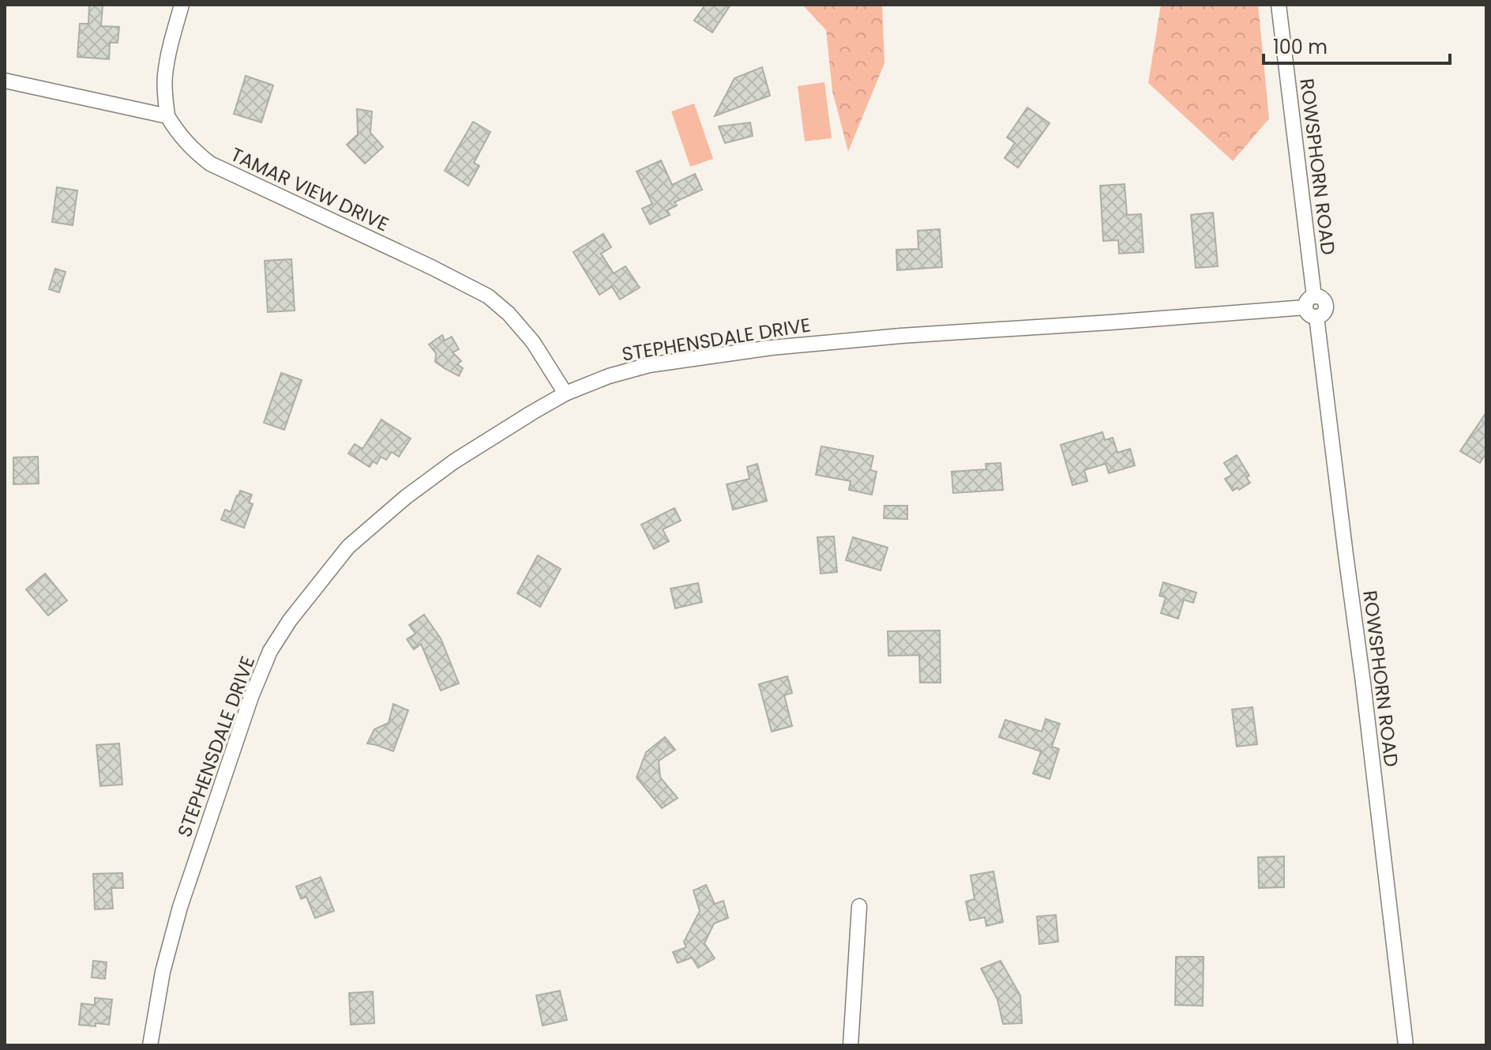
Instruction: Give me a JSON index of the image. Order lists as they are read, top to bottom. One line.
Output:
{"streets":{"street":["ROWSPHORN ROAD","TAMAR VIEW DRIVE","STEPHENSDALE DRIVE"]},"crossings":[["ROWSPHORN ROAD","STEPHENSDALE DRIVE"],["TAMAR VIEW DRIVE","STEPHENSDALE DRIVE"]],"scale_bar":"100 m"}
